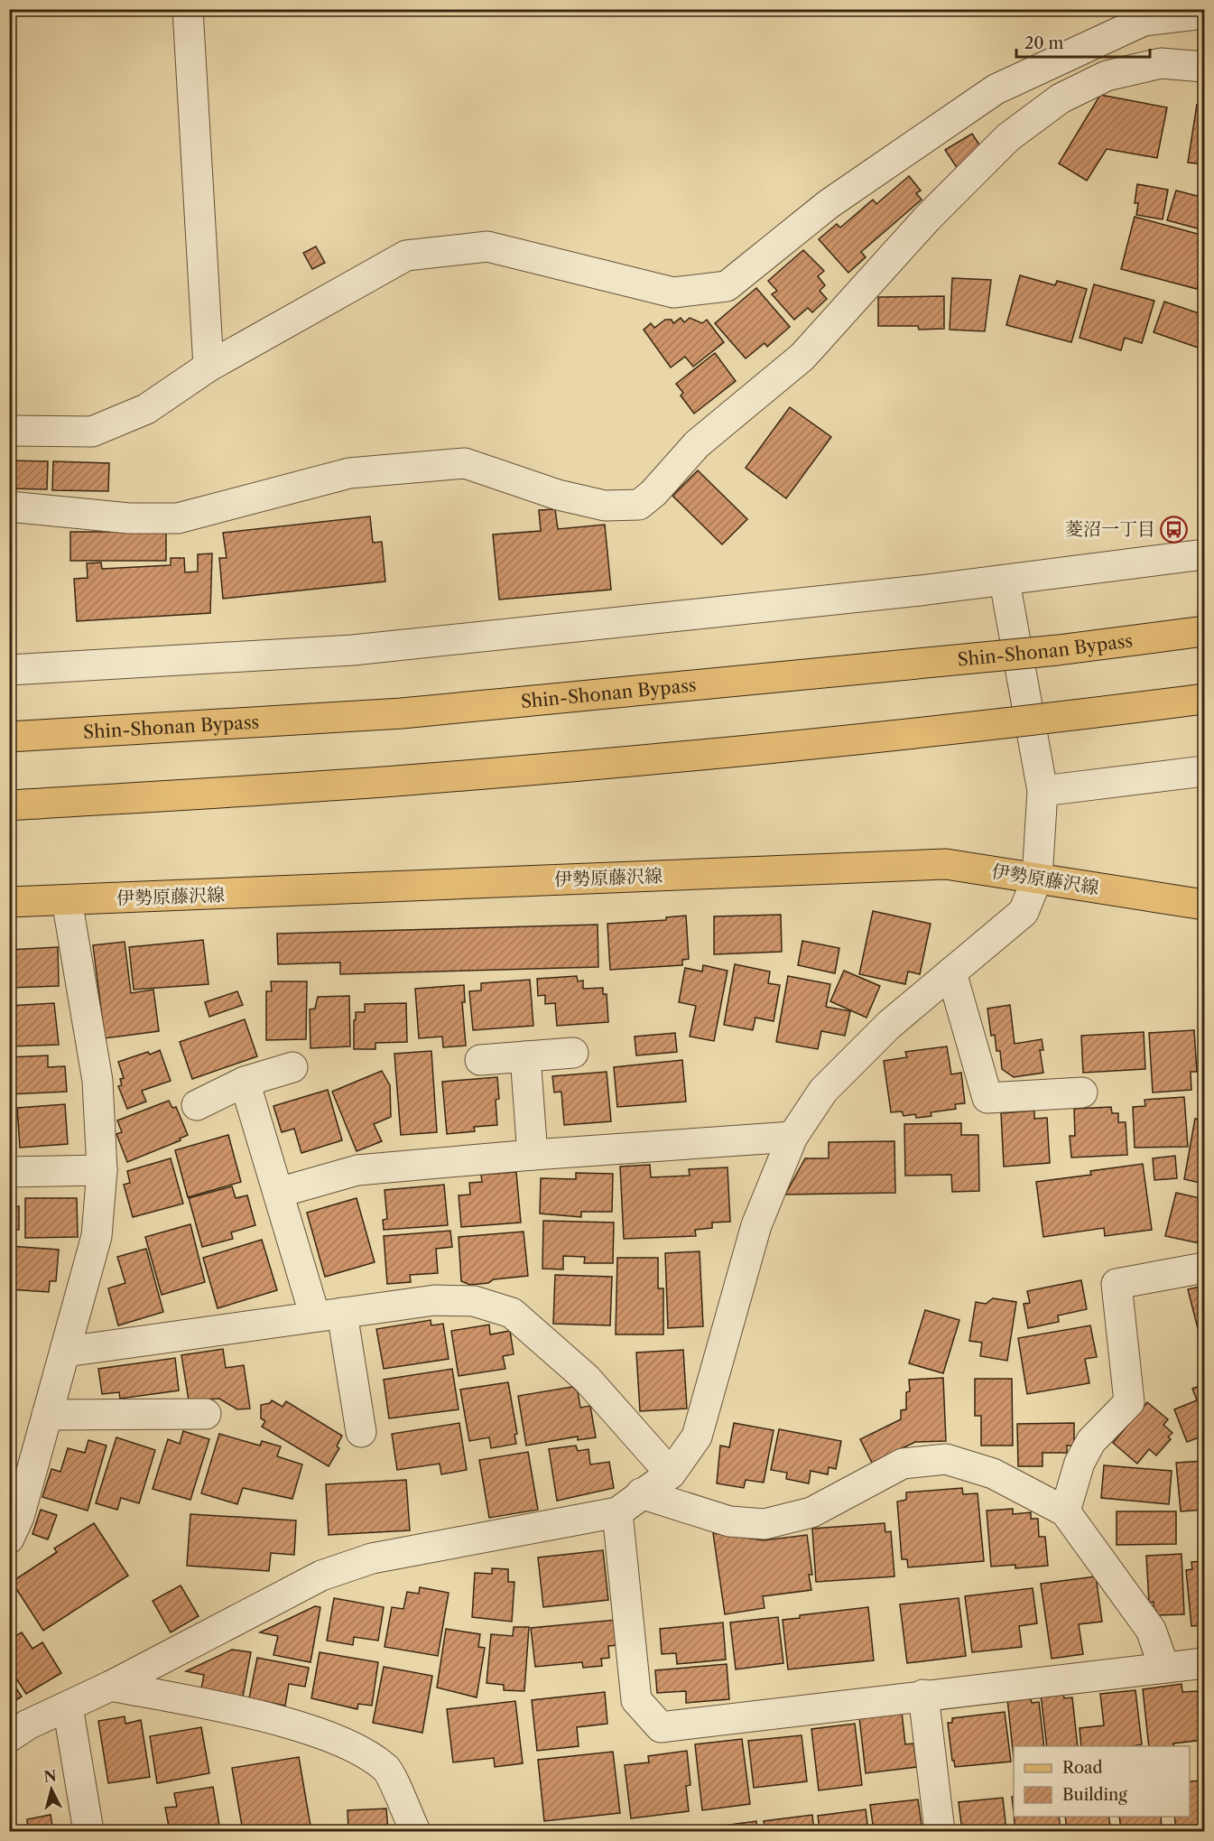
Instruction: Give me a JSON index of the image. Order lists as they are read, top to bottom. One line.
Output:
{"streets":{"main road":["Shin-Shonan Bypass","伊勢原藤沢線"]},"places":{"bus stop":["菱沼一丁目"]},"legend":["Road","Building"],"scale_bar":"20 m","north":"top"}
